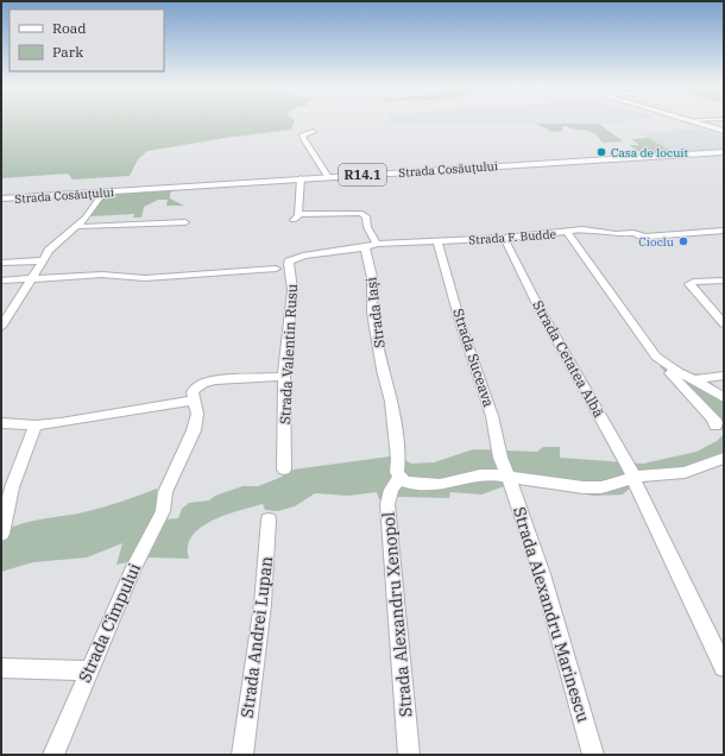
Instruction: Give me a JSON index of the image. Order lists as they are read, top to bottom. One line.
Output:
{"streets":{"main road":["Strada Cosăuțului","R14.1"],"street":["Strada F. Budde","Strada Iași","Strada Valentin Rusu","Strada Suceava","Strada Cetatea Albă","Strada Alexandru Xenopol","Strada Alexandru Marinescu","Strada Cîmpului","Strada Andrei Lupan"]},"crossings":[["Strada F. Budde","Strada Suceava"],["Strada F. Budde","Strada Cetatea Albă"],["Strada Iași","Strada Valentin Rusu"],["Strada Iași","Strada Alexandru Xenopol"],["Strada Suceava","Strada Alexandru Marinescu"]],"places":["Casa de locuit","Cioclu"],"legend":["Road","Park"]}
